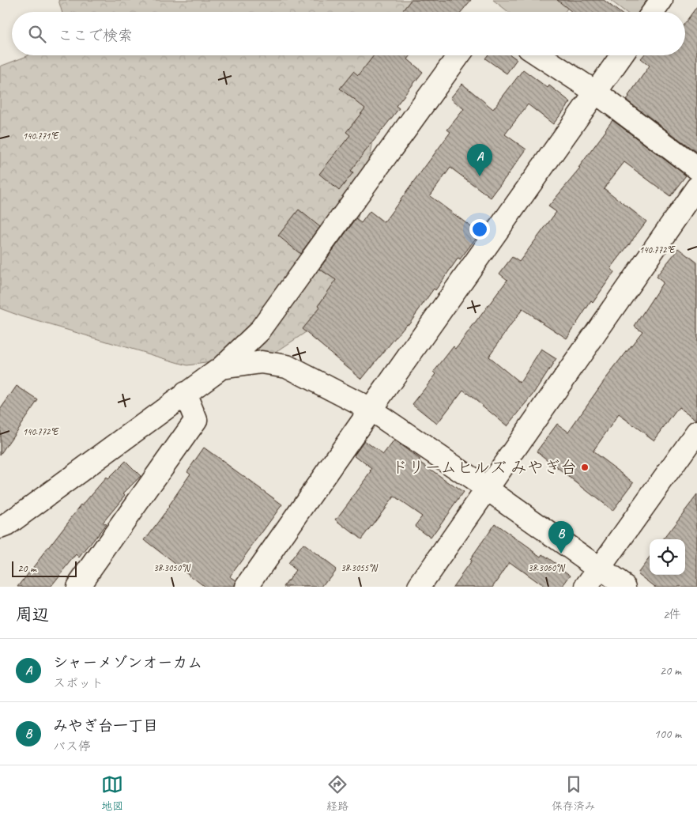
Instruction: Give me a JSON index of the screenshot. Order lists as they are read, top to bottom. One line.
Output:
{"places":["ドリームヒルズ みやぎ台"],"scale_bar":"20 m","page":{"search":"ここで検索","pins":["A","B"],"scale":"20 m","heading":["周辺","2件"],"list":[{"mark":"A","name":"シャーメゾンオーカム","note":"スポット","value":"20 m"},{"mark":"B","name":"みやぎ台一丁目","note":"バス停","value":"100 m"}],"nav":["地図","経路","保存済み"]},"coordinates":["140.771°E","140.772°E","38.3050°N","38.3055°N","38.3060°N"]}
